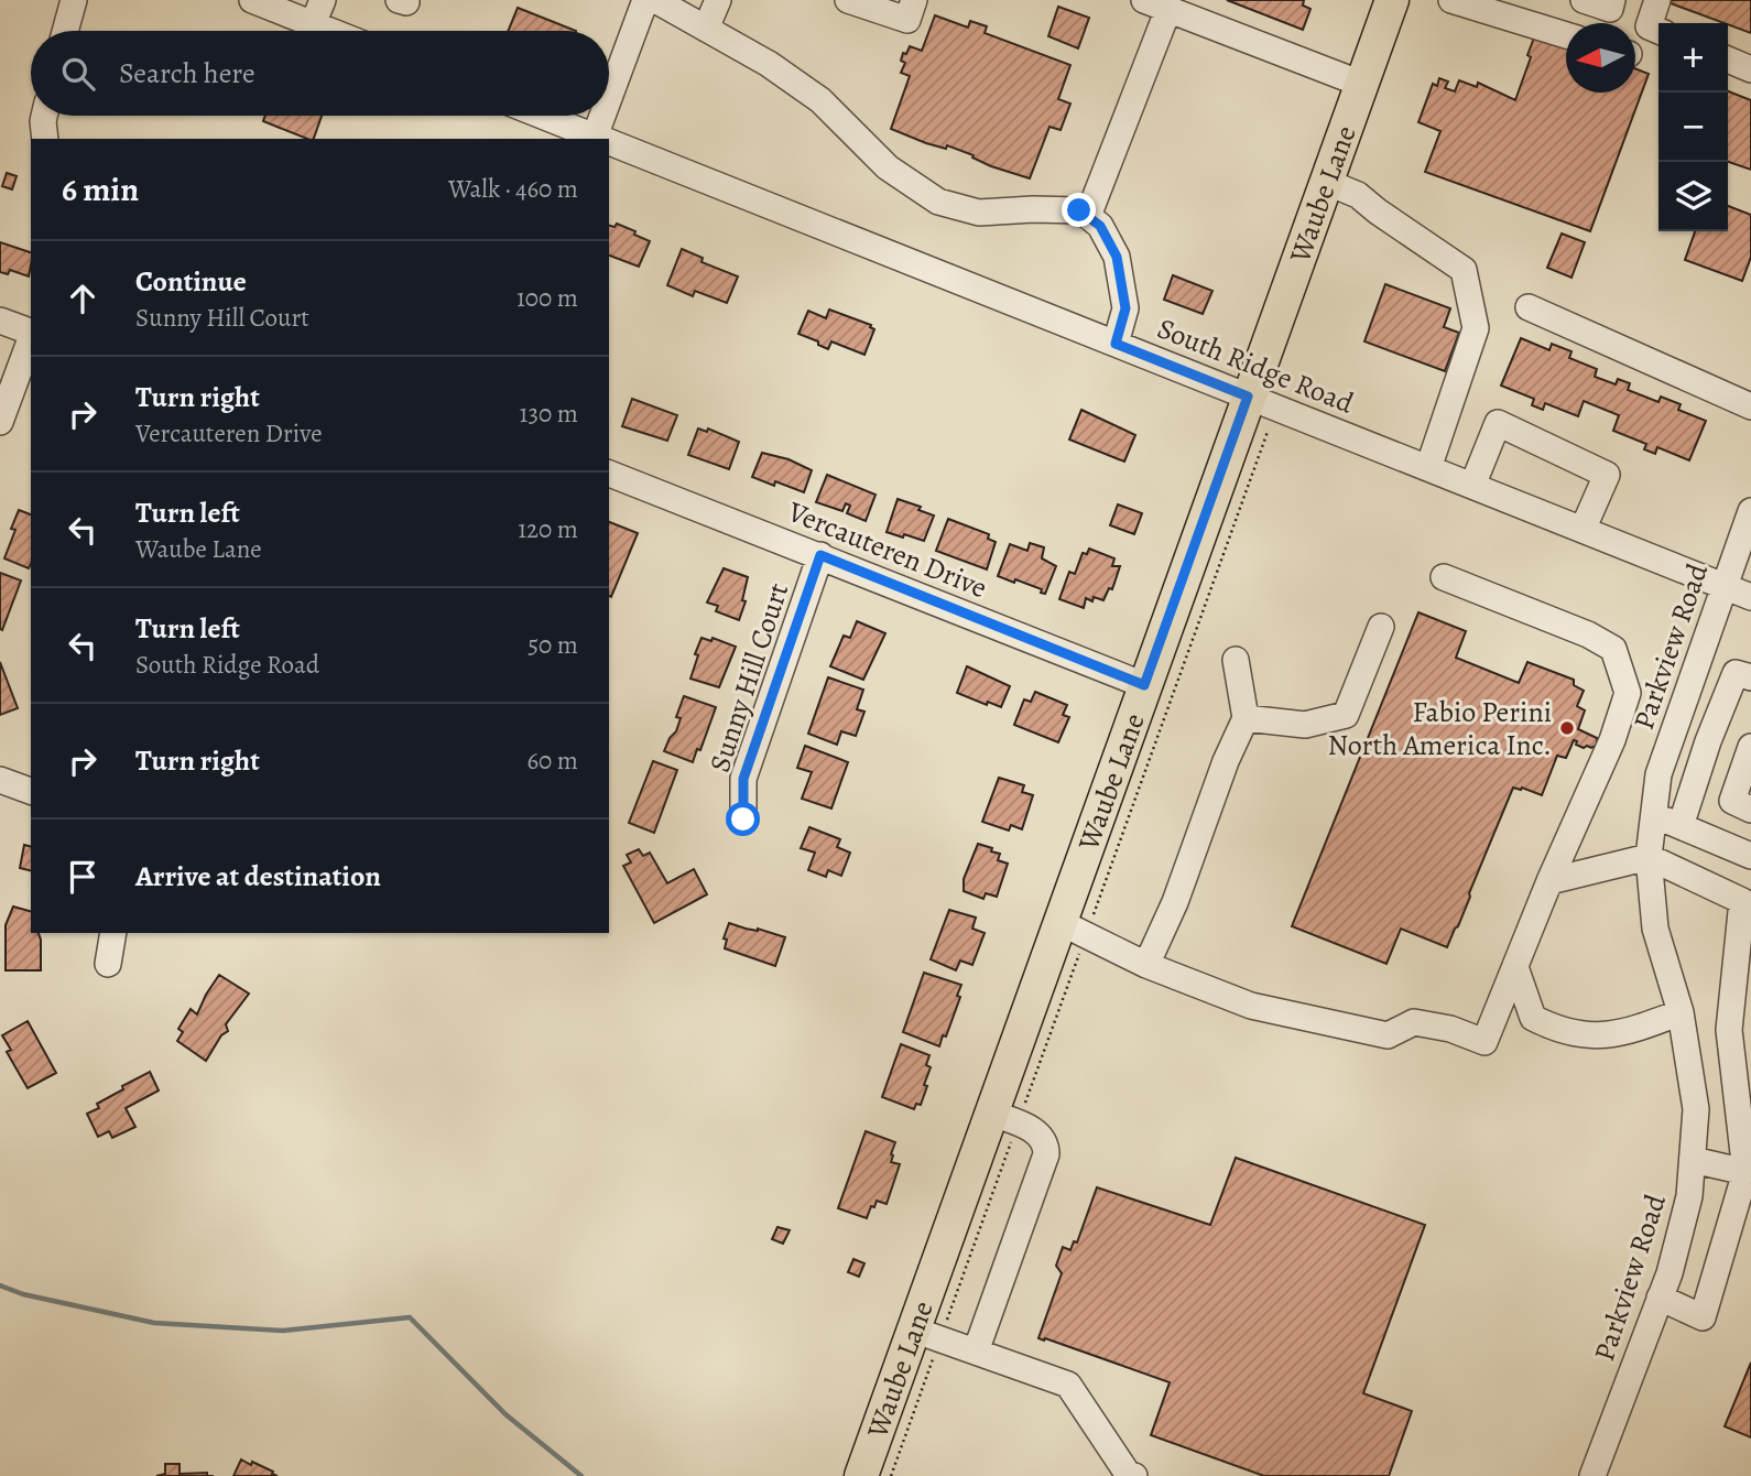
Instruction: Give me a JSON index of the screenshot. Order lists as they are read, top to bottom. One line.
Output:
{"streets":{"main road":["Waube Lane"],"street":["South Ridge Road","Vercauteren Drive","Parkview Road","Sunny Hill Court"]},"crossings":[["Waube Lane","South Ridge Road"],["Waube Lane","Vercauteren Drive"],["South Ridge Road","Parkview Road"],["Vercauteren Drive","Sunny Hill Court"]],"places":["Fabio Perini North America Inc."],"north":"left","page":{"map_buttons":["+","−"],"search":"Search here","heading":["6 min","Walk · 460 m"],"list":[["Continue","Sunny Hill Court","100 m"],["Turn right","Vercauteren Drive","130 m"],["Turn left","Waube Lane","120 m"],["Turn left","South Ridge Road","50 m"],["Turn right","60 m"],"Arrive at destination"]}}
